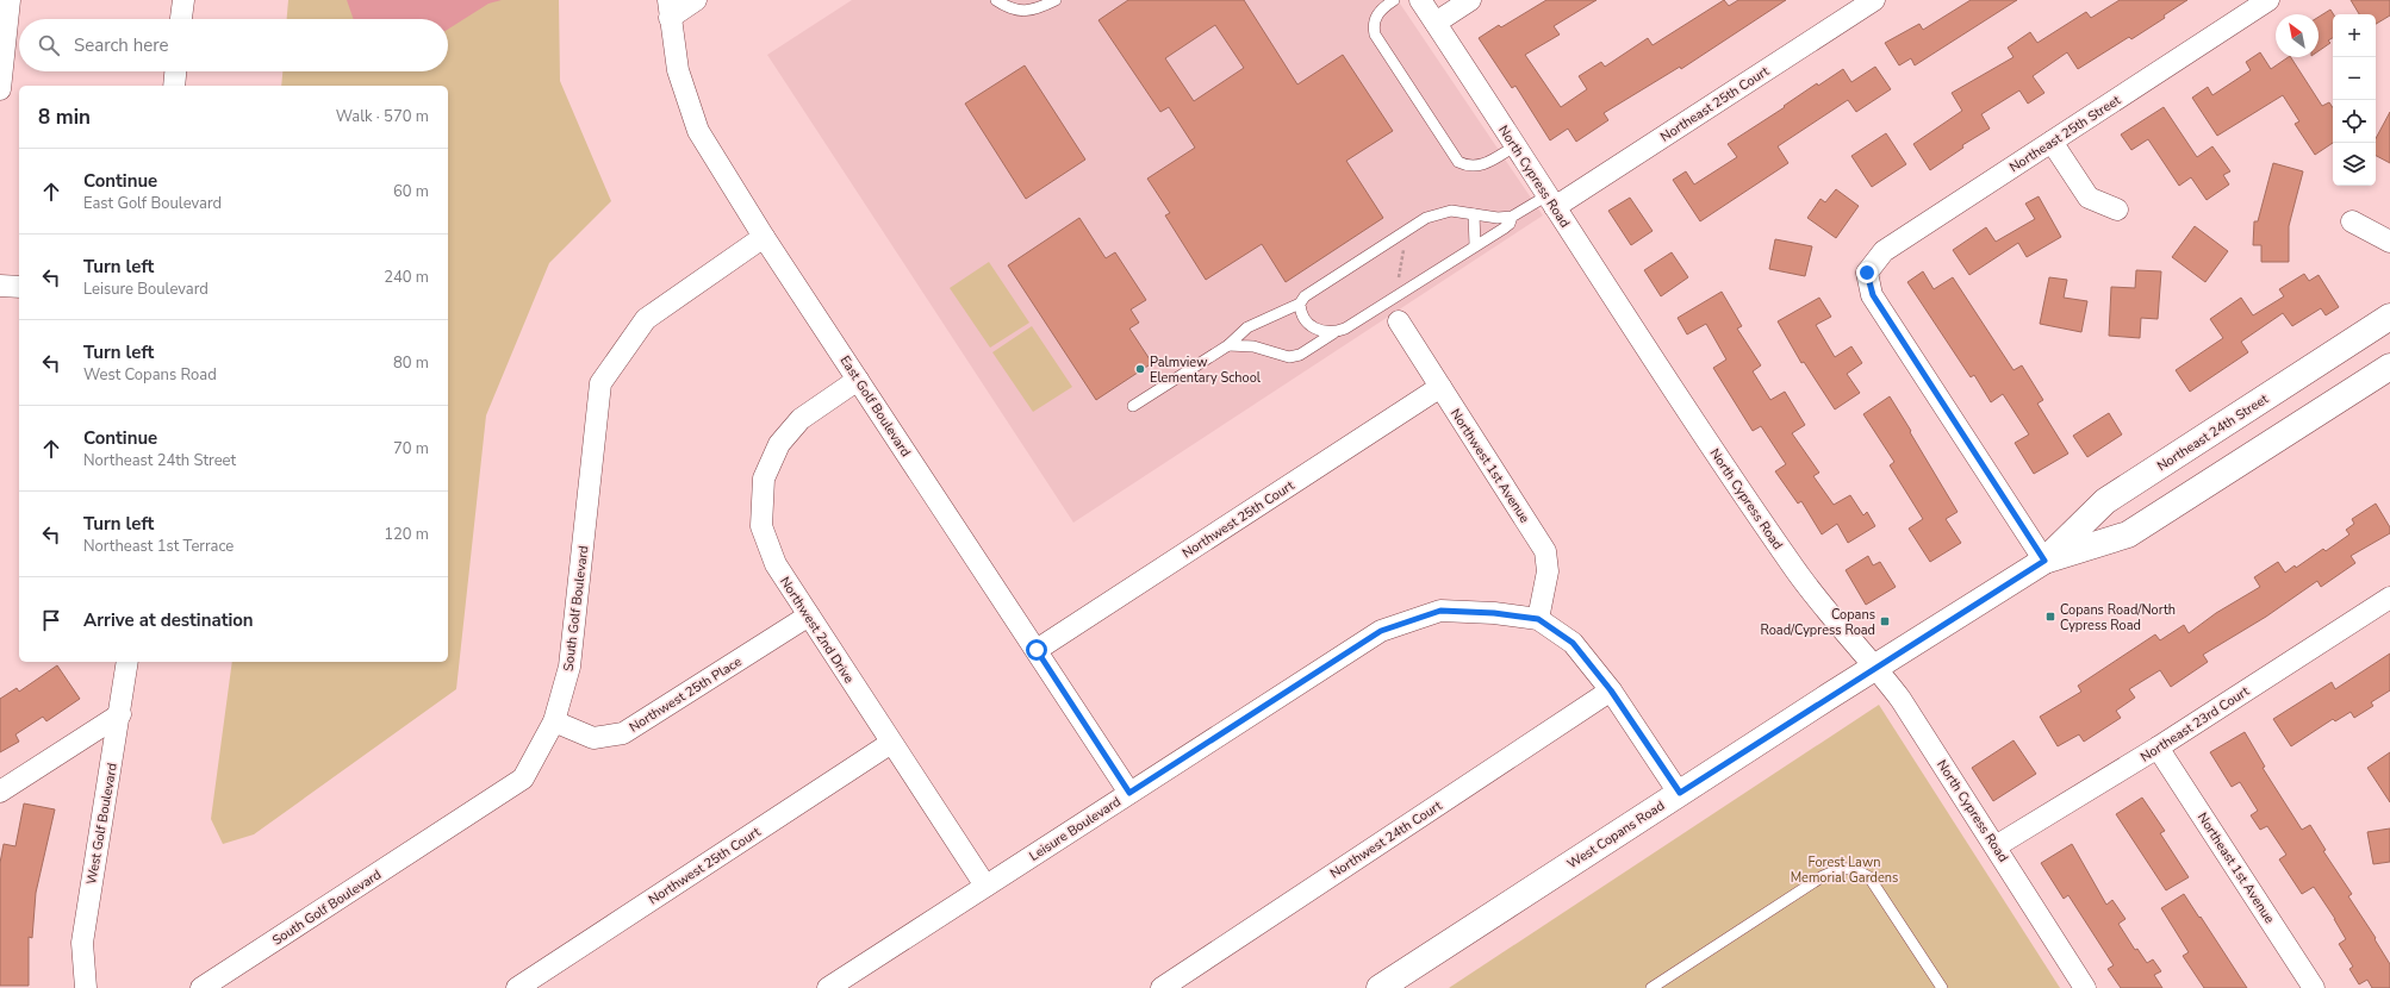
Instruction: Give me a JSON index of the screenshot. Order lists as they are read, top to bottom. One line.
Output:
{"streets":{"main road":["Northeast 24th Street","West Copans Road"],"street":["Northeast 25th Court","Northeast 25th Street","North Cypress Road","East Golf Boulevard","Northwest 1st Avenue","Northwest 25th Court","South Golf Boulevard","Northwest 2nd Drive","Northwest 25th Place","Northeast 23rd Court","West Golf Boulevard","Leisure Boulevard","Northwest 24th Court","Northeast 1st Avenue"]},"crossings":[["Northeast 25th Court","North Cypress Road"],["Northeast 25th Street","Northeast 24th Street"],["North Cypress Road","Northeast 24th Street"],["North Cypress Road","Northeast 23rd Court"],["North Cypress Road","West Copans Road"],["East Golf Boulevard","Northwest 25th Court"],["East Golf Boulevard","South Golf Boulevard"],["East Golf Boulevard","Northwest 2nd Drive"],["East Golf Boulevard","Leisure Boulevard"],["Northeast 24th Street","West Copans Road"],["Northwest 1st Avenue","Northwest 25th Court"],["Northwest 1st Avenue","Leisure Boulevard"],["Northwest 25th Court","Northwest 2nd Drive"],["South Golf Boulevard","Northwest 25th Place"],["Northwest 2nd Drive","Northwest 25th Place"],["Northwest 2nd Drive","Leisure Boulevard"],["Northeast 23rd Court","Northeast 1st Avenue"],["Leisure Boulevard","West Copans Road"],["Leisure Boulevard","Northwest 24th Court"]],"parks":["Forest Lawn Memorial Gardens"],"places":{"other":["Palmview Elementary School"],"transit":["Copans Road/North Cypress Road","Copans Road/Cypress Road"]},"north":"top left","page":{"map_buttons":["+","−"],"search":"Search here","heading":["8 min","Walk · 570 m"],"list":[["Continue","East Golf Boulevard","60 m"],["Turn left","Leisure Boulevard","240 m"],["Turn left","West Copans Road","80 m"],["Continue","Northeast 24th Street","70 m"],["Turn left","Northeast 1st Terrace","120 m"],"Arrive at destination"]}}
